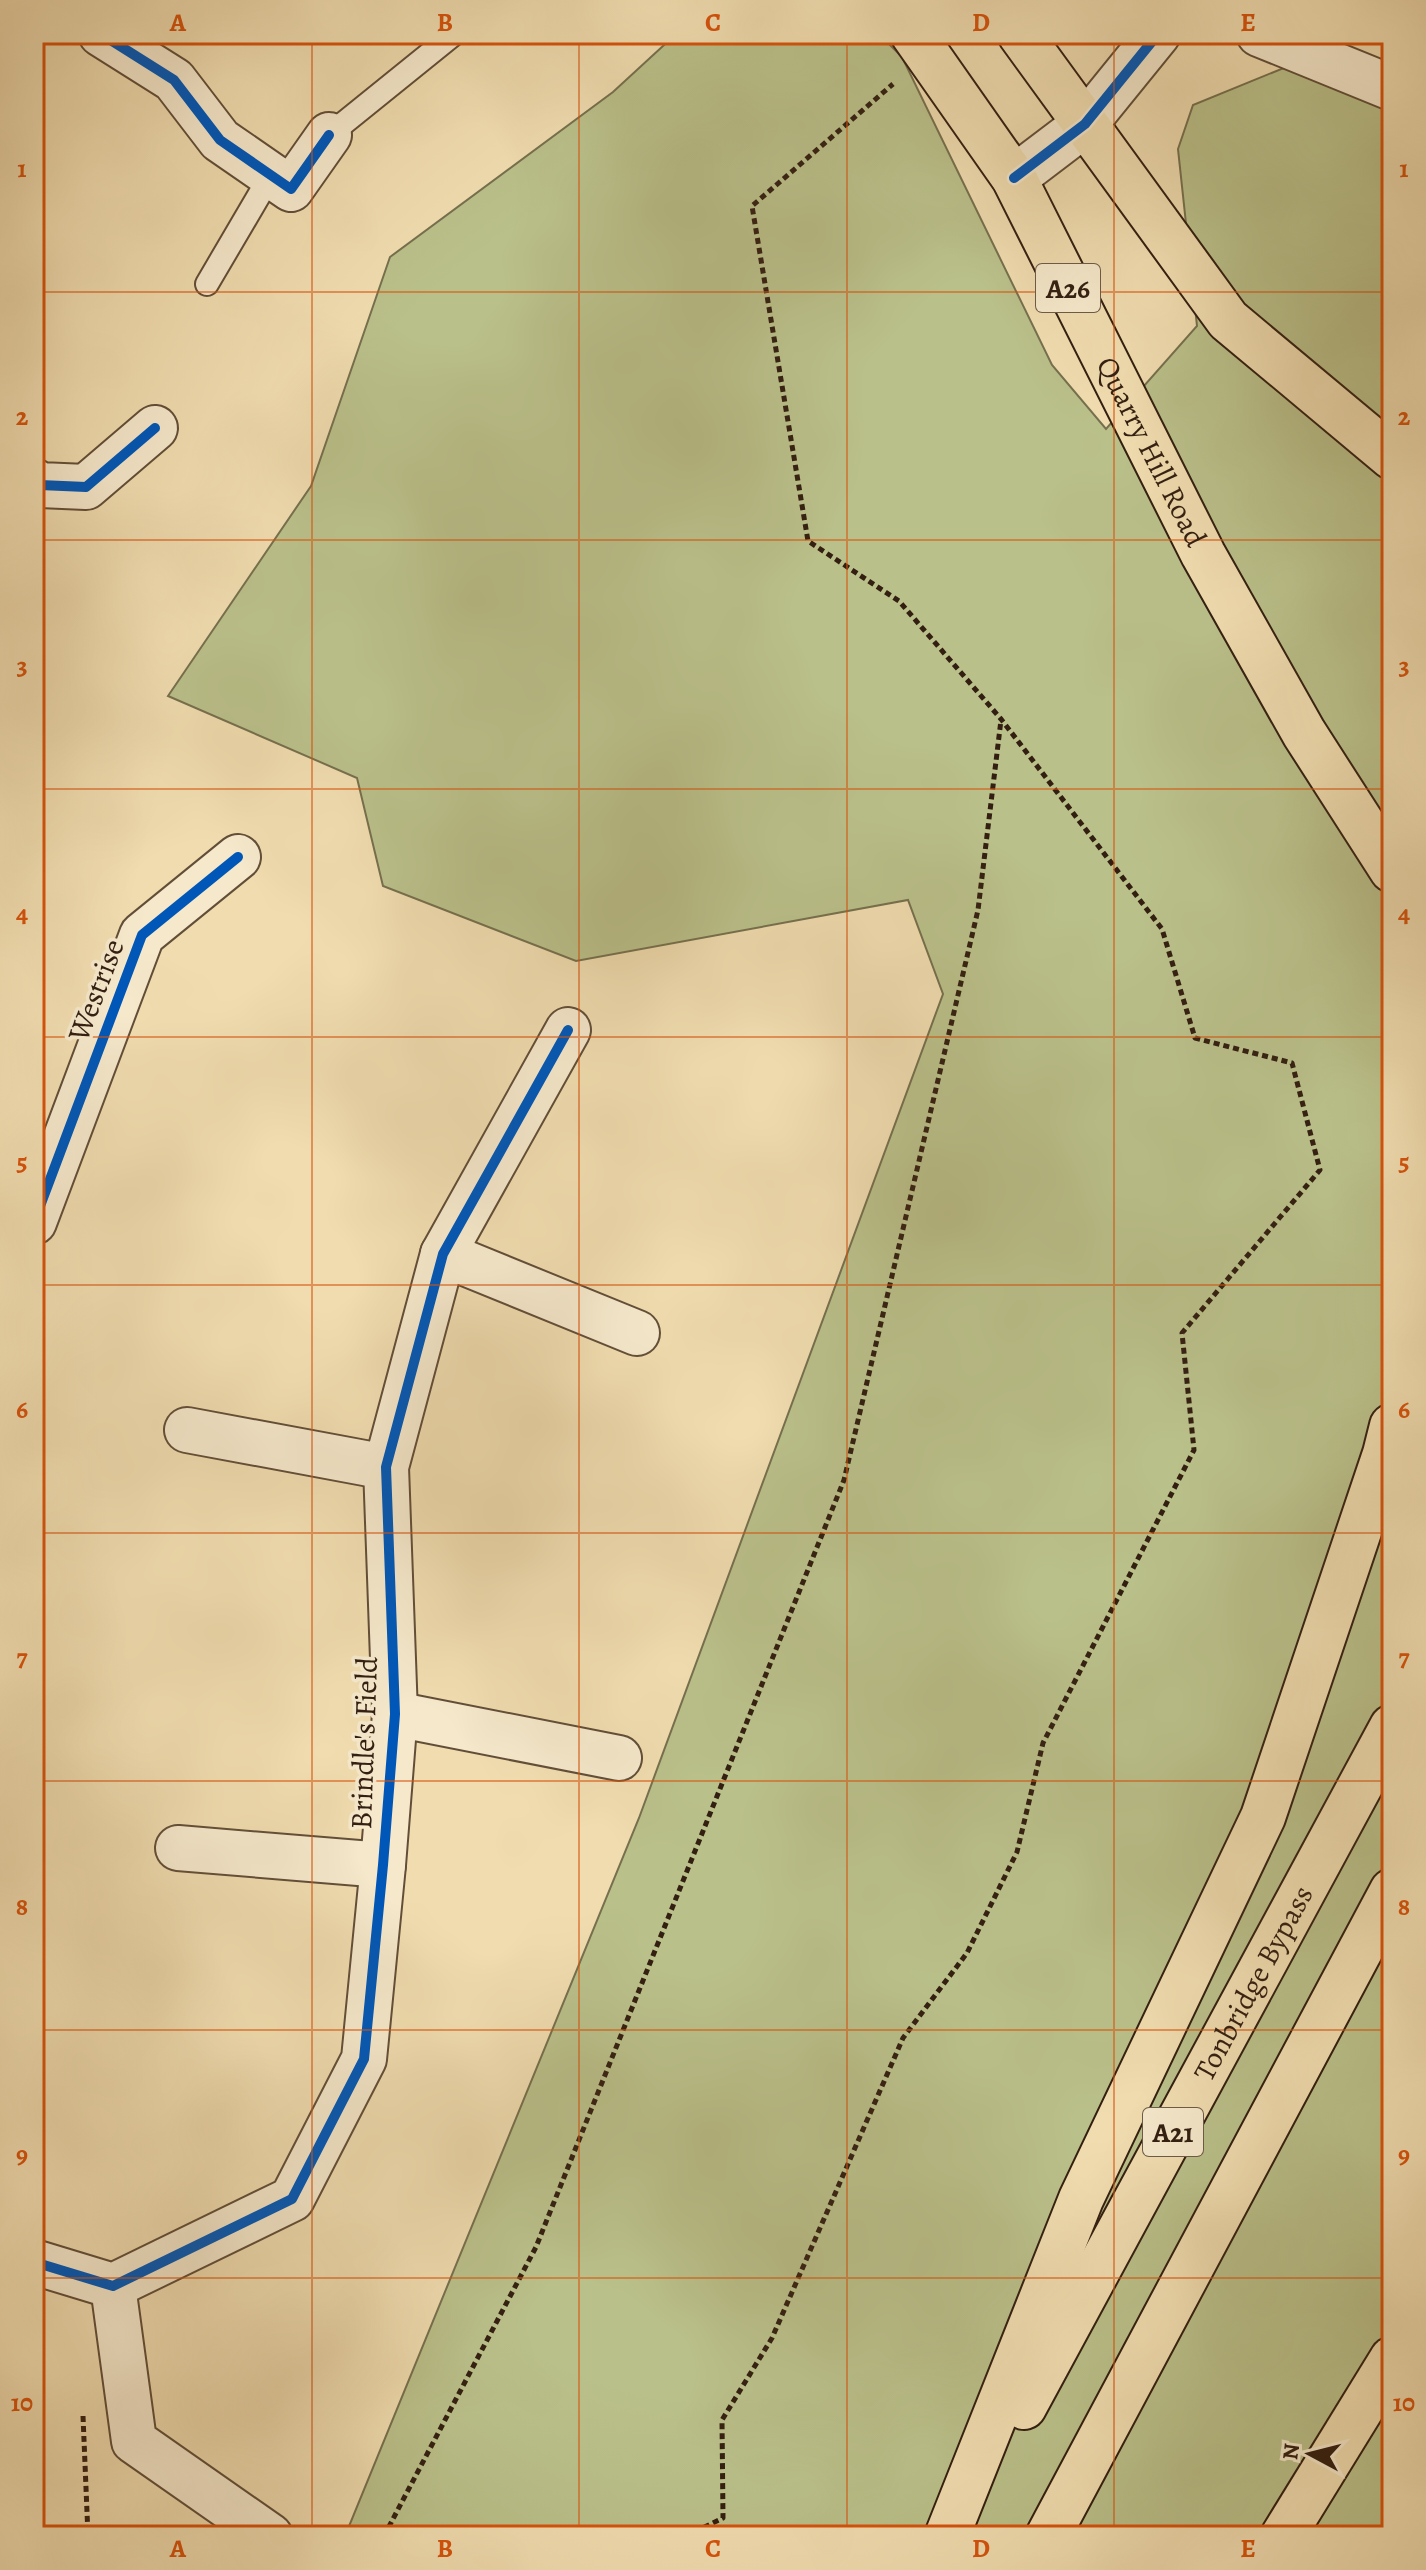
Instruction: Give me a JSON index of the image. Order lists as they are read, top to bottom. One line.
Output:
{"streets":{"highway":["A26","Quarry Hill Road","Tonbridge Bypass","A21"],"street":["Westrise","Brindle's Field"]},"north":"left","grid":{"columns":["A","B","C","D","E"],"rows":["1","2","3","4","5","6","7","8","9","10"]}}
